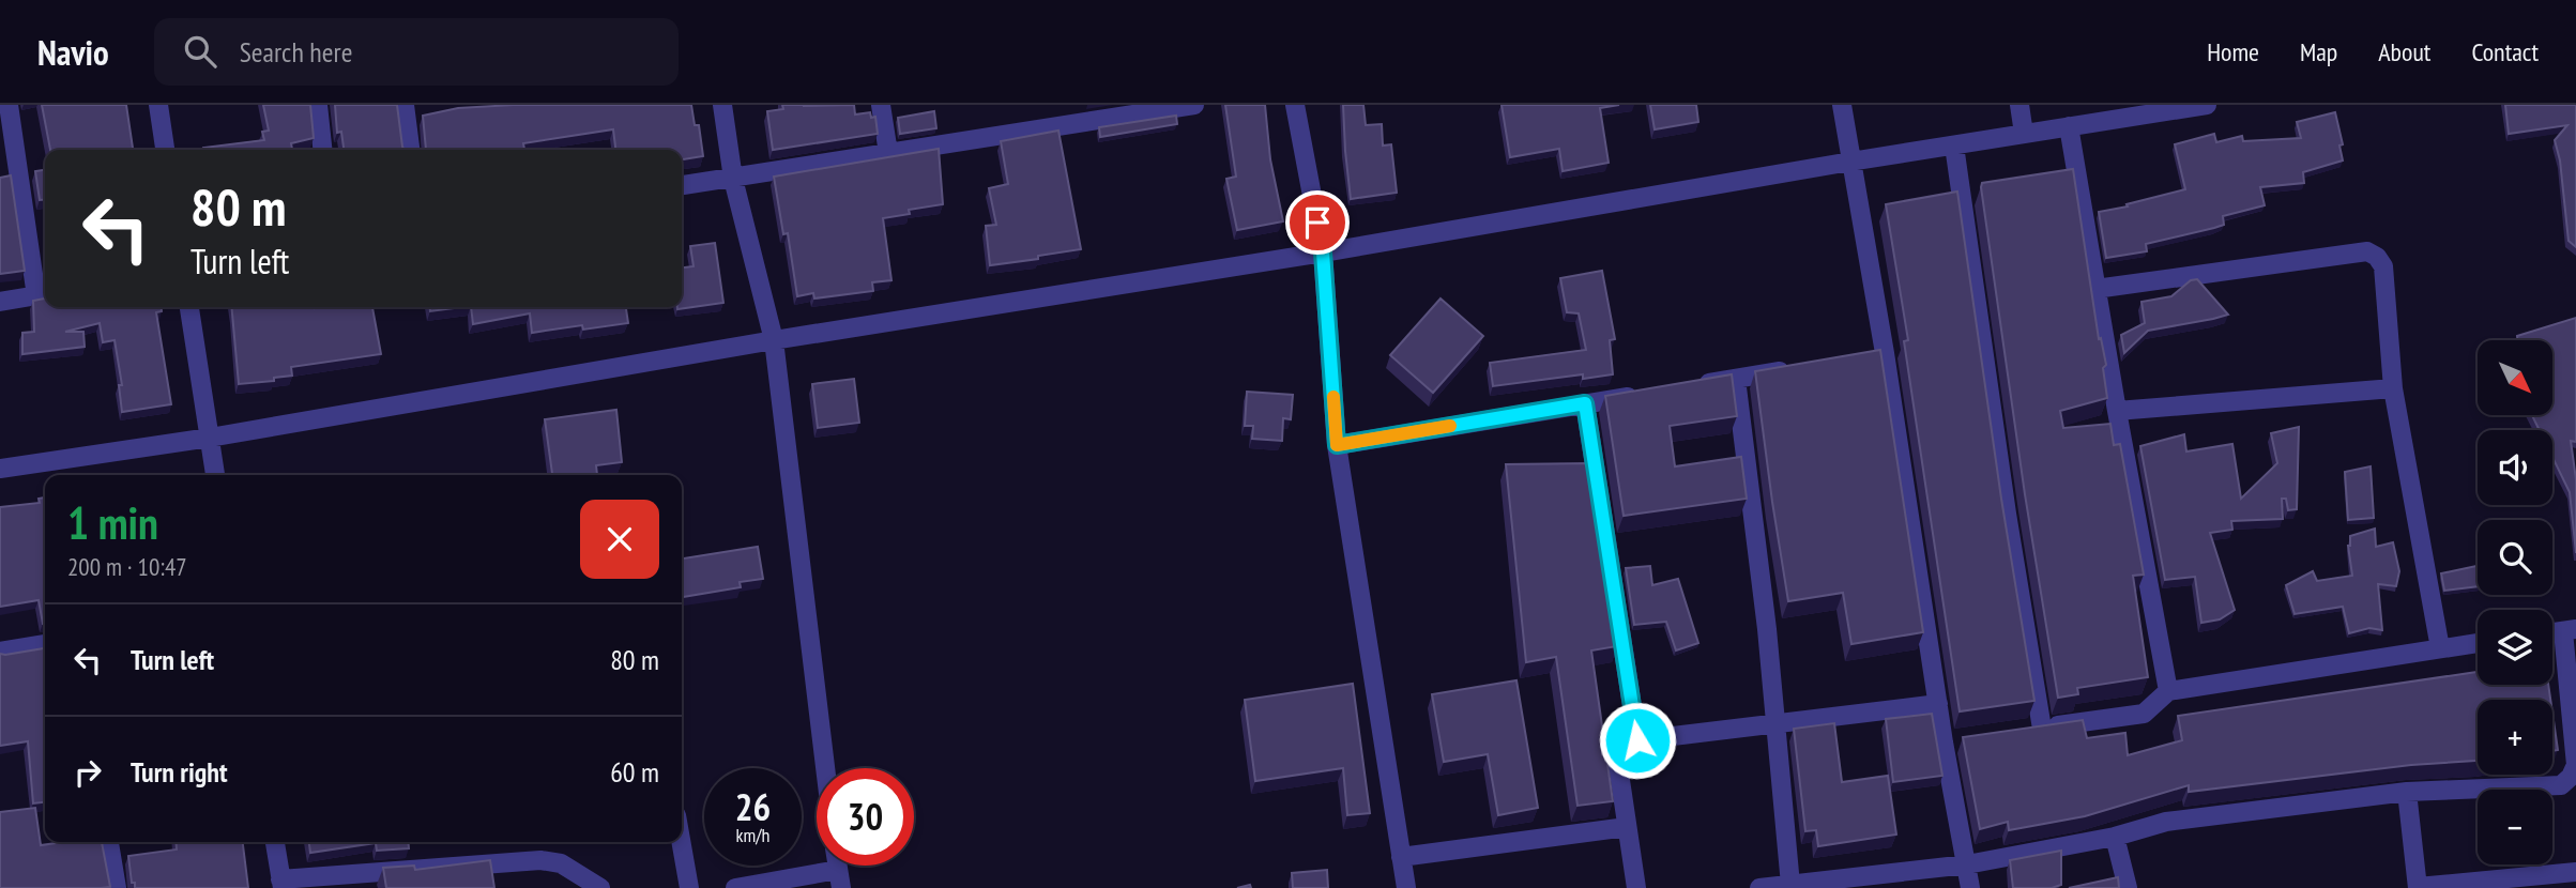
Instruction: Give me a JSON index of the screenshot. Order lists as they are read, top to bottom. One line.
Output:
{"north":"bottom right","page":{"header":"Navio","search":"Search here","nav":["Home","Map","About","Contact"],"turn":["80 m","Turn left"],"map_buttons":["+","−"],"heading":["1 min","200 m · 10:47"],"list":[{"name":"Turn left","value":"80 m"},{"name":"Turn right","value":"60 m"}],"speed":"26 km/h","limit":"30"}}
